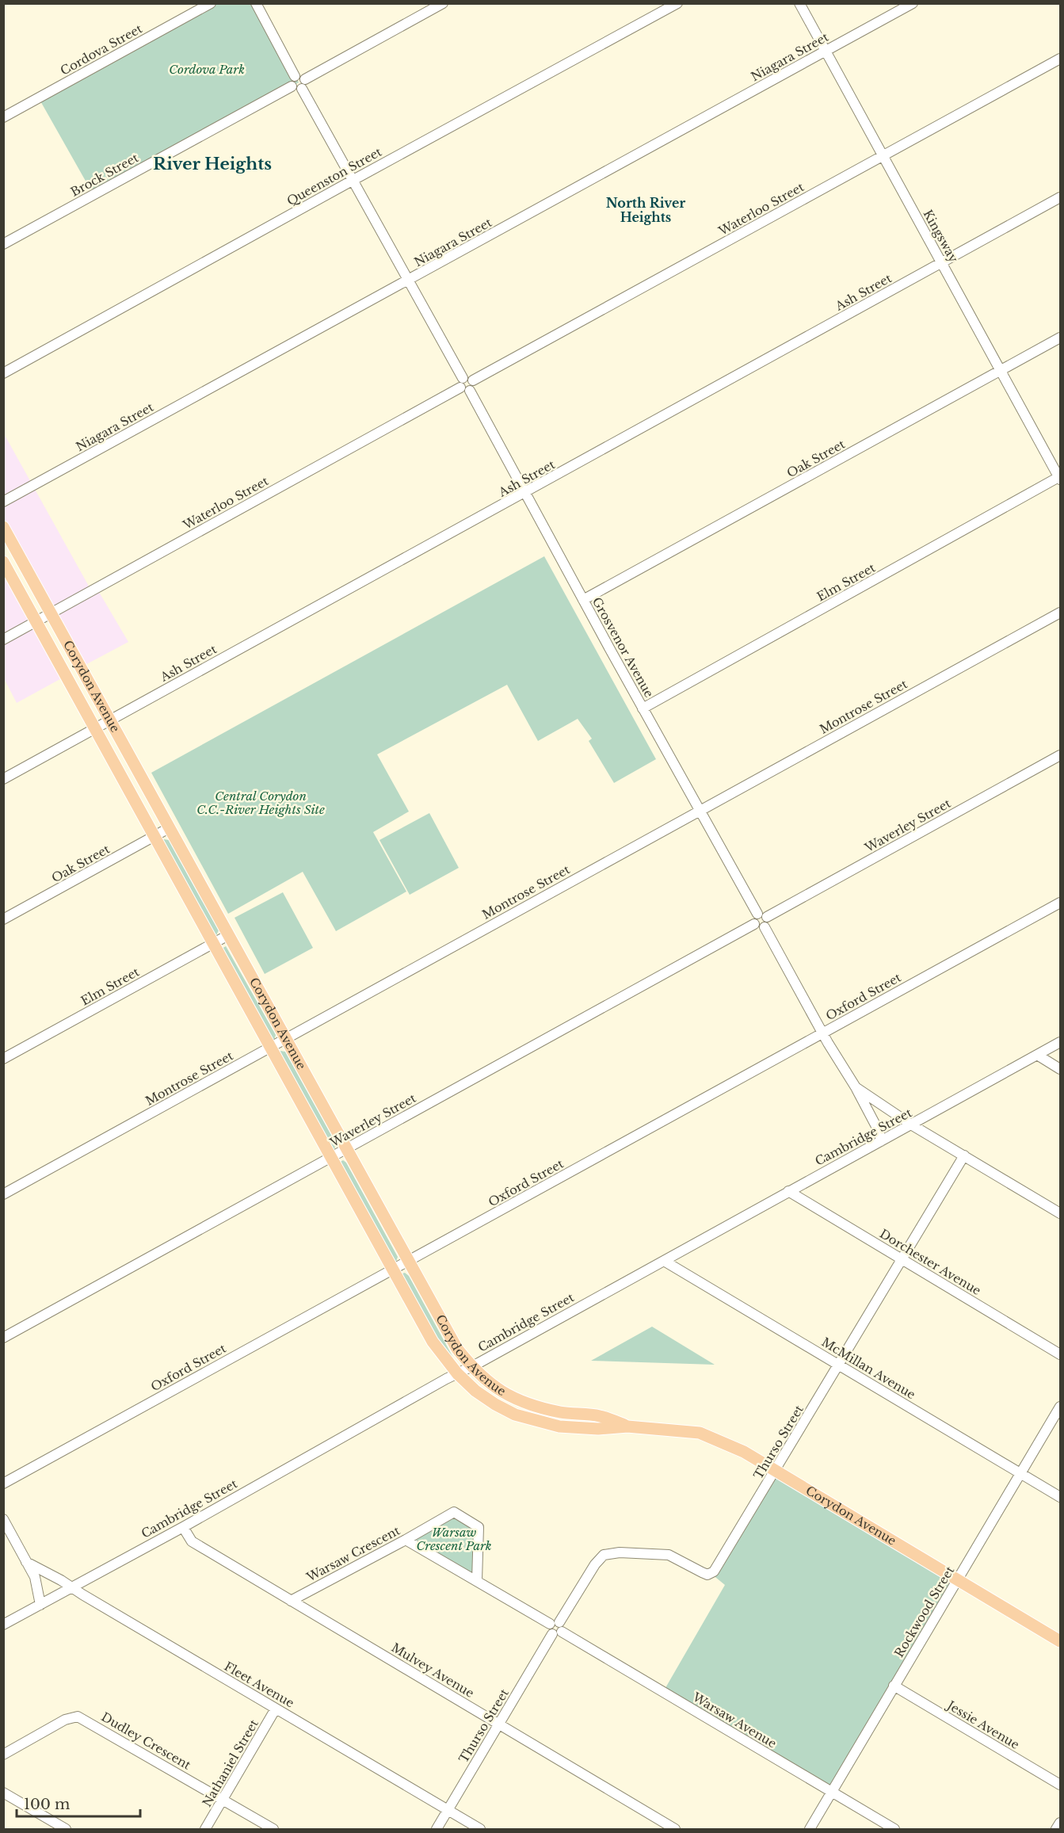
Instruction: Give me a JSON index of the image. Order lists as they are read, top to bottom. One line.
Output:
{"streets":{"main road":["Corydon Avenue"],"street":["Cordova Street","Niagara Street","Brock Street","Queenston Street","Waterloo Street","Kingsway","Ash Street","Oak Street","Elm Street","Grosvenor Avenue","Montrose Street","Waverley Street","Oxford Street","Cambridge Street","Dorchester Avenue","McMillan Avenue","Thurso Street","Warsaw Crescent","Rockwood Street","Mulvey Avenue","Fleet Avenue","Warsaw Avenue","Jessie Avenue","Dudley Crescent","Nathaniel Street"]},"crossings":[["Niagara Street","Kingsway"],["Niagara Street","Grosvenor Avenue"],["Brock Street","Grosvenor Avenue"],["Queenston Street","Grosvenor Avenue"],["Waterloo Street","Kingsway"],["Waterloo Street","Grosvenor Avenue"],["Waterloo Street","Corydon Avenue"],["Kingsway","Ash Street"],["Kingsway","Oak Street"],["Kingsway","Elm Street"],["Ash Street","Grosvenor Avenue"],["Ash Street","Corydon Avenue"],["Oak Street","Grosvenor Avenue"],["Oak Street","Corydon Avenue"],["Elm Street","Grosvenor Avenue"],["Elm Street","Corydon Avenue"],["Grosvenor Avenue","Montrose Street"],["Grosvenor Avenue","Waverley Street"],["Corydon Avenue","Montrose Street"],["Corydon Avenue","Waverley Street"],["Corydon Avenue","Oxford Street"],["Corydon Avenue","Cambridge Street"],["Corydon Avenue","Thurso Street"],["Corydon Avenue","Rockwood Street"],["Cambridge Street","Dorchester Avenue"],["Cambridge Street","McMillan Avenue"],["Cambridge Street","Mulvey Avenue"],["Cambridge Street","Fleet Avenue"],["Dorchester Avenue","Thurso Street"],["McMillan Avenue","Thurso Street"],["McMillan Avenue","Rockwood Street"],["Thurso Street","Mulvey Avenue"],["Thurso Street","Fleet Avenue"],["Thurso Street","Warsaw Avenue"],["Warsaw Crescent","Mulvey Avenue"],["Rockwood Street","Warsaw Avenue"],["Rockwood Street","Jessie Avenue"],["Fleet Avenue","Nathaniel Street"],["Dudley Crescent","Nathaniel Street"]],"districts":["River Heights","North River Heights"],"parks":["Cordova Park","Central Corydon C.C.-River Heights Site","Warsaw Crescent Park"],"scale_bar":"100 m"}
